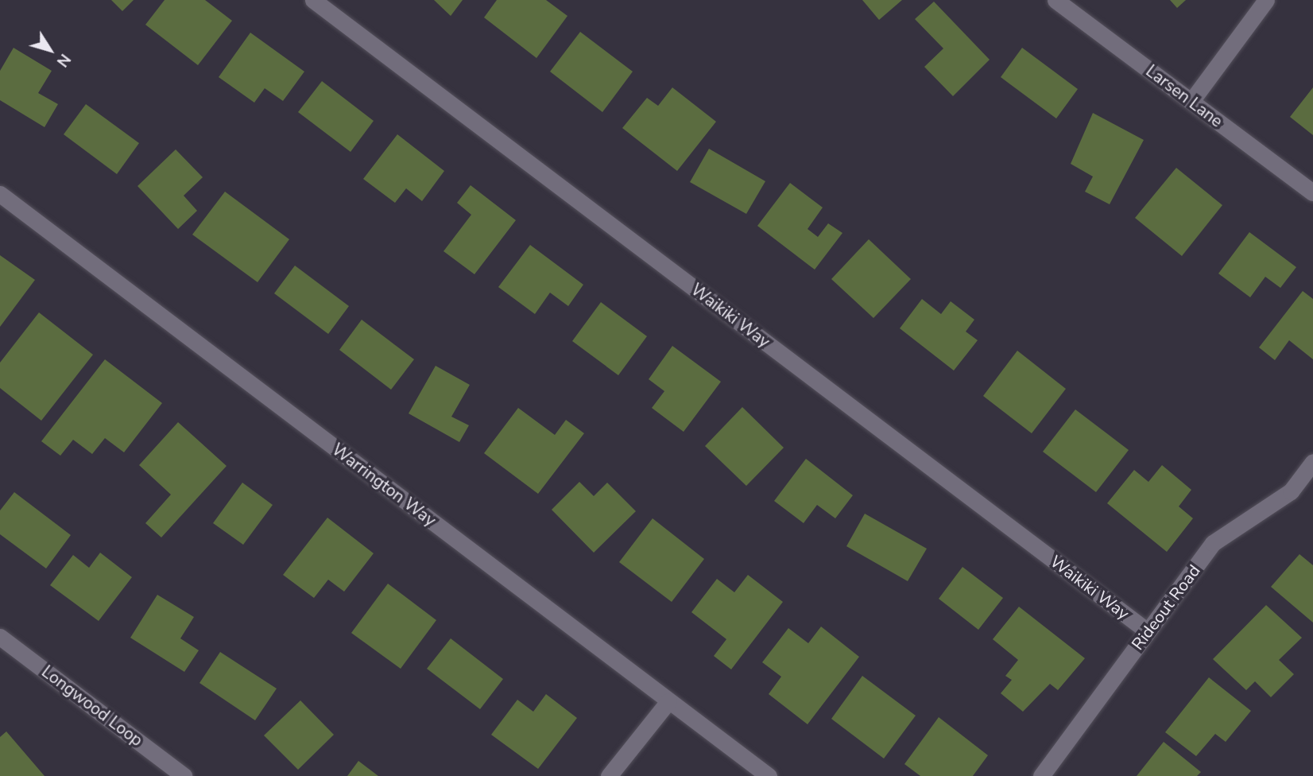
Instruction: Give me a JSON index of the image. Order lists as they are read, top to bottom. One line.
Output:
{"streets":{"street":["Larsen Lane","Waikiki Way","Warrington Way","Rideout Road","Longwood Loop"]},"crossings":[["Waikiki Way","Rideout Road"]],"north":"bottom right"}
